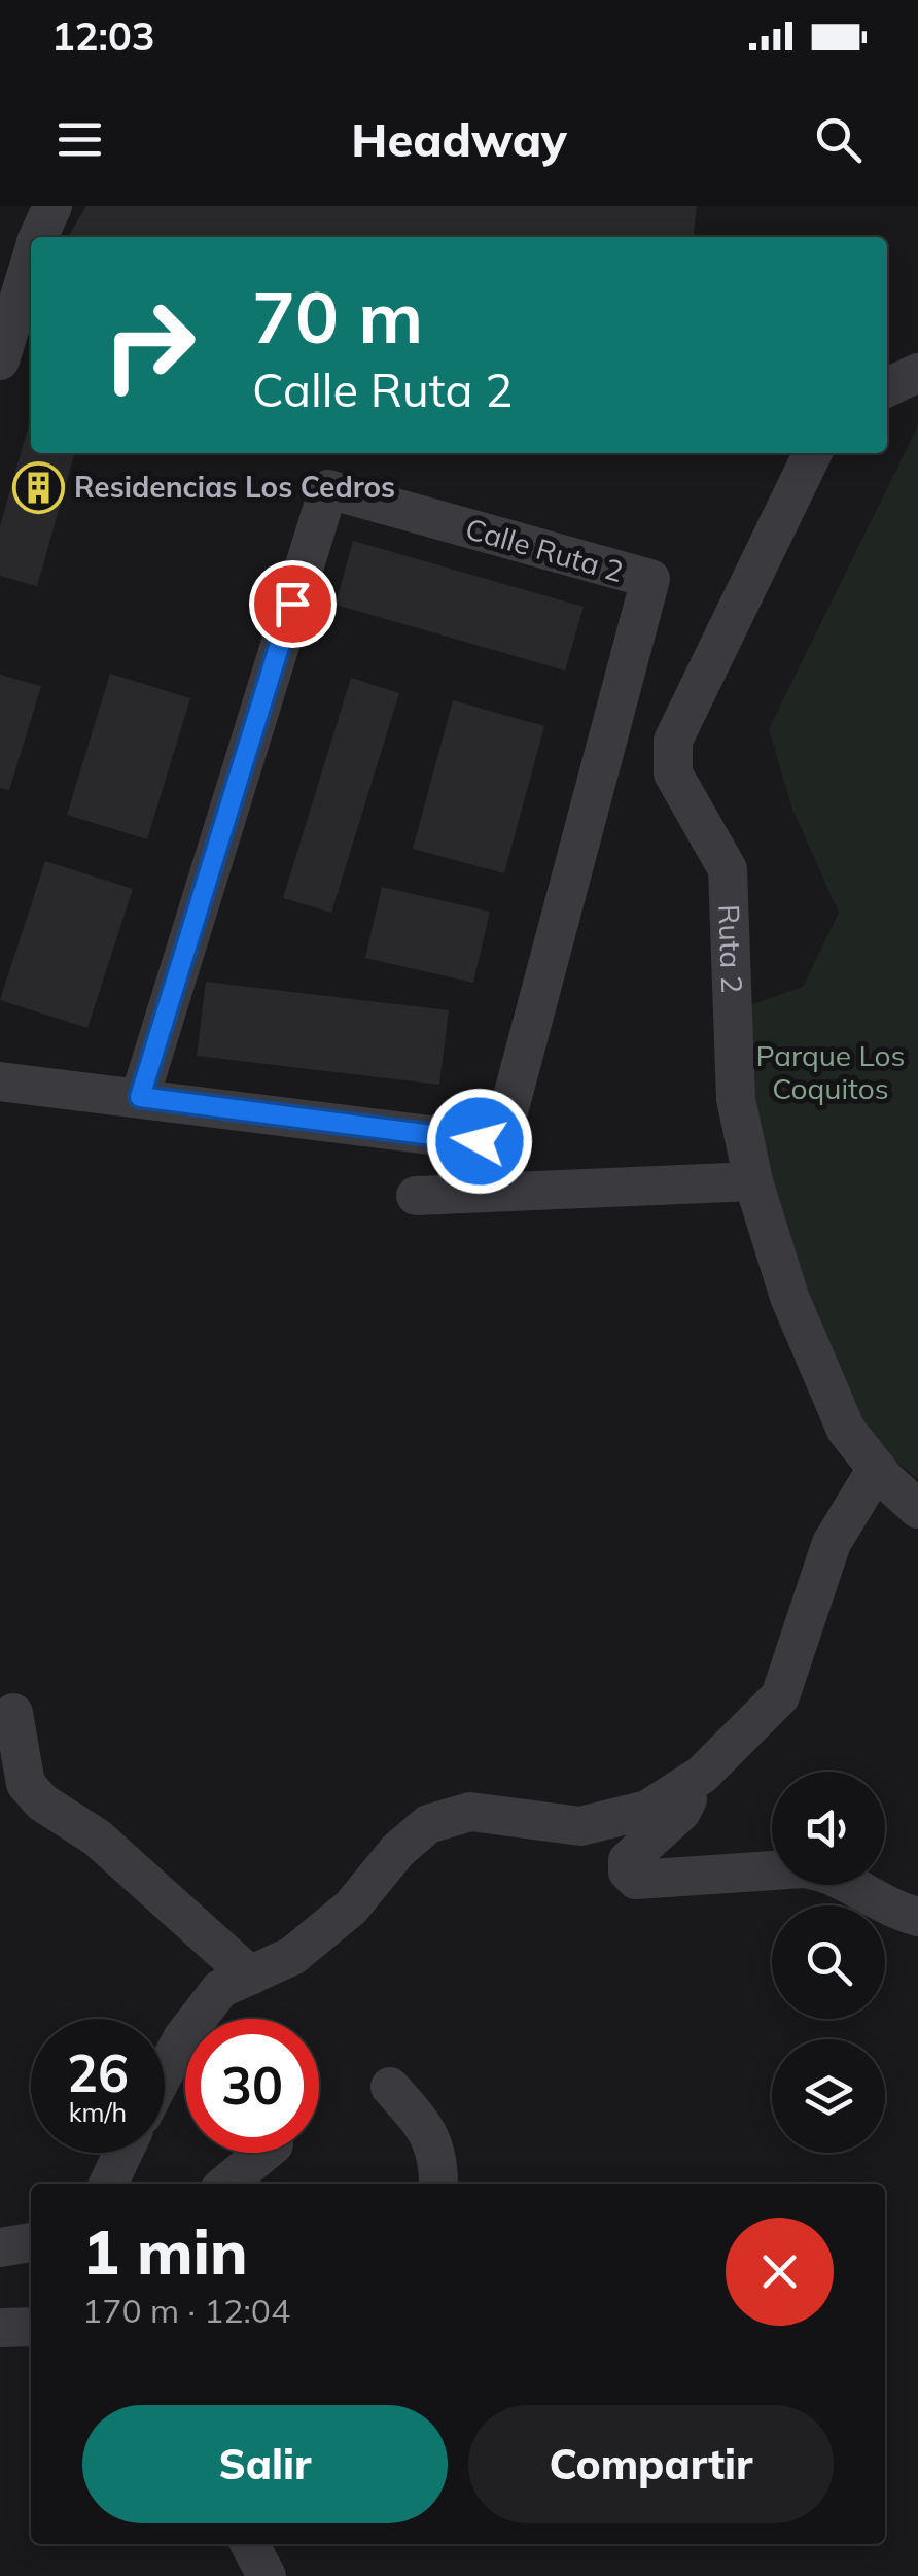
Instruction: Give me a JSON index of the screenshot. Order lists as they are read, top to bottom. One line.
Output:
{"streets":{"street":["Calle Ruta 2","Ruta 2"]},"parks":["Parque Los Coquitos"],"places":{"building":["Residencias Los Cedros"]},"page":{"status":"12:03","header":"Headway","turn":["70 m","Calle Ruta 2"],"speed":"26 km/h","limit":"30","heading":["1 min","170 m · 12:04"],"buttons":["Salir","Compartir"]}}
